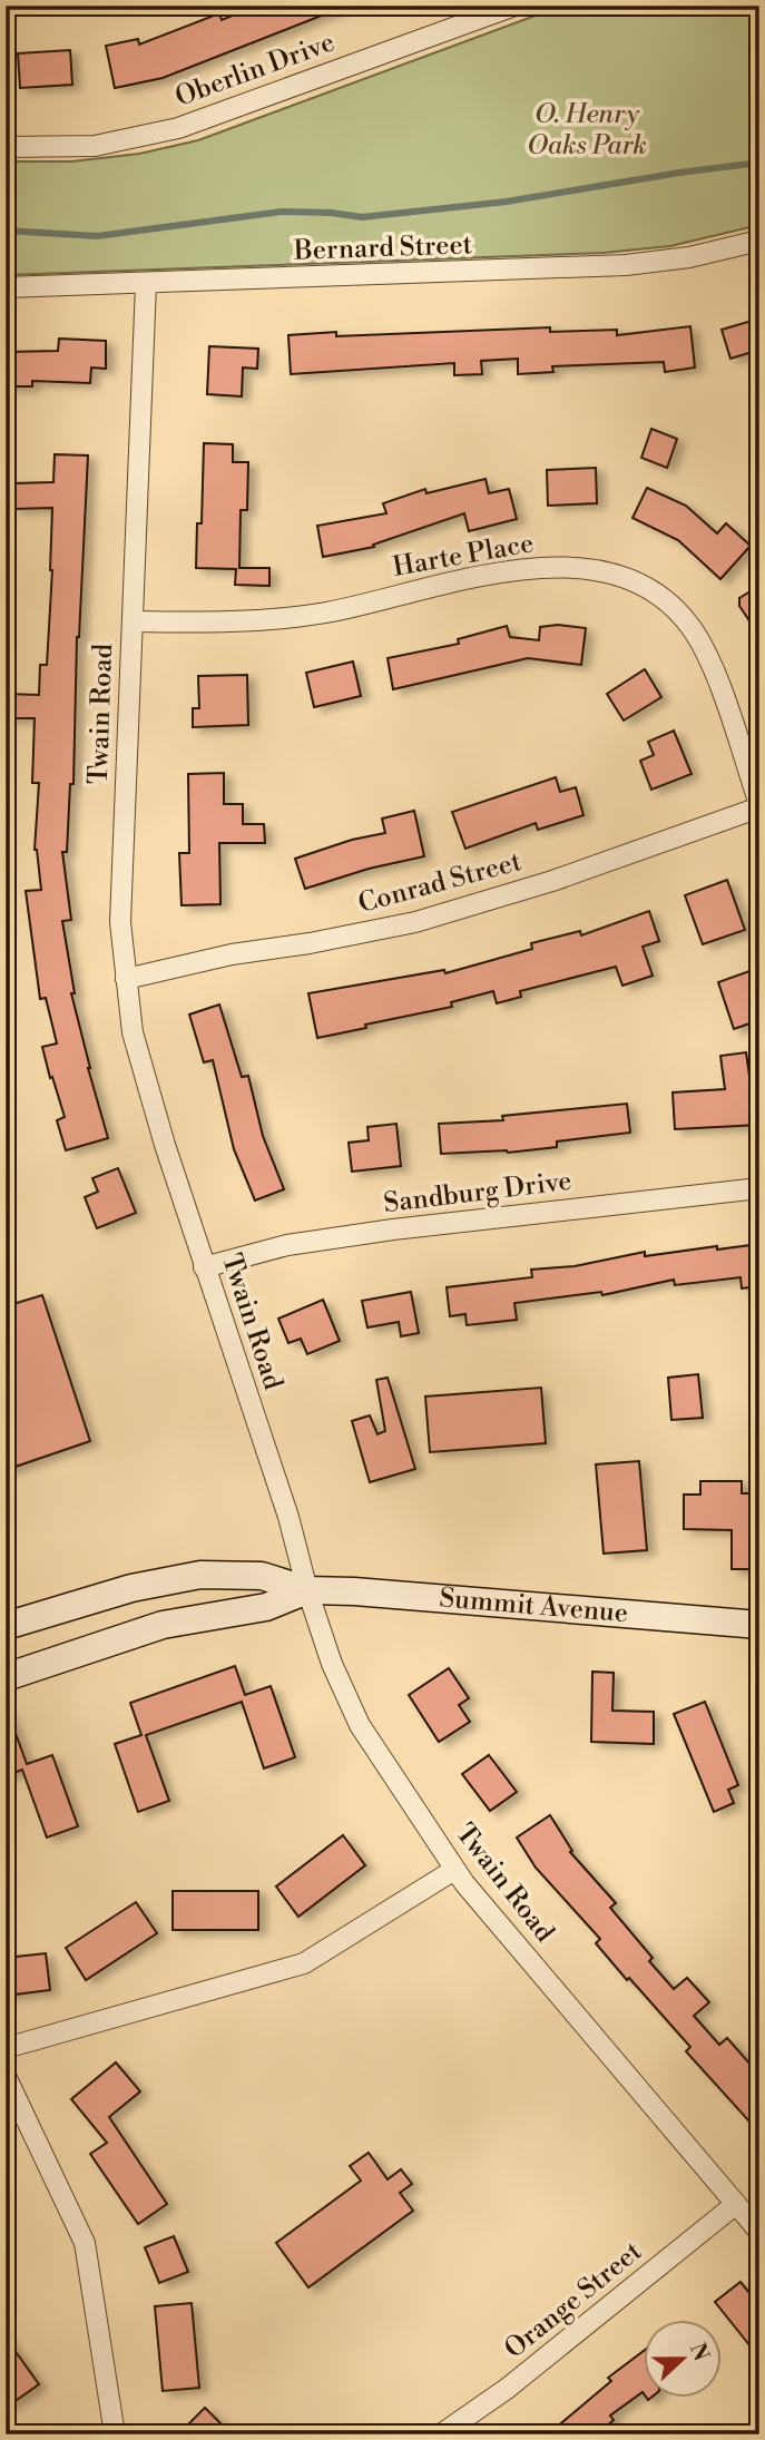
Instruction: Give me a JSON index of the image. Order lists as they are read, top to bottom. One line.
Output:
{"streets":{"main road":["Summit Avenue"],"street":["Oberlin Drive","Bernard Street","Harte Place","Twain Road","Conrad Street","Sandburg Drive","Orange Street"]},"crossings":[["Bernard Street","Twain Road"],["Harte Place","Twain Road"],["Harte Place","Conrad Street"],["Twain Road","Conrad Street"],["Twain Road","Sandburg Drive"],["Twain Road","Summit Avenue"],["Twain Road","Orange Street"]],"parks":["O. Henry Oaks Park"],"north":"right"}
